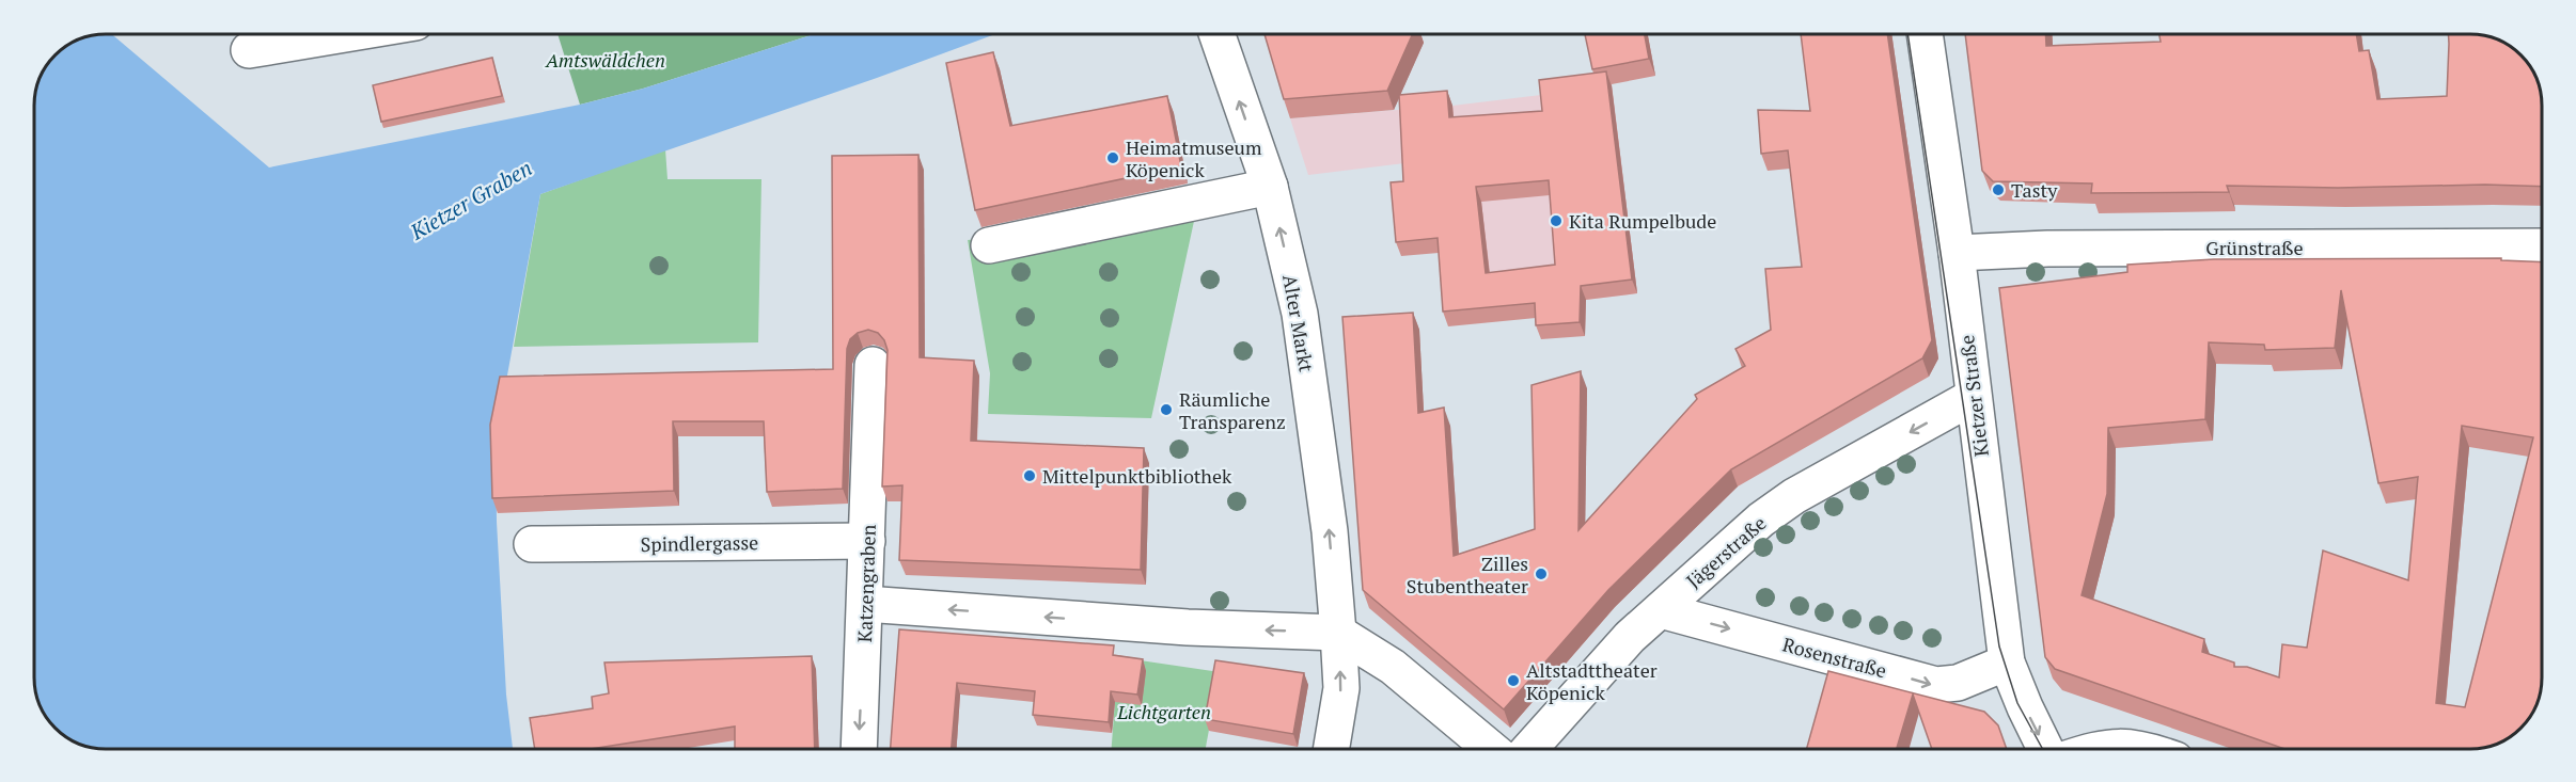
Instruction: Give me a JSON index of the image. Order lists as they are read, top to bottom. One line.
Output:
{"streets":{"street":["Grünstraße","Alter Markt","Kietzer Straße","Spindlergasse","Jägerstraße","Katzengraben","Rosenstraße"]},"crossings":[["Grünstraße","Kietzer Straße"],["Kietzer Straße","Jägerstraße"],["Kietzer Straße","Rosenstraße"],["Spindlergasse","Katzengraben"],["Jägerstraße","Rosenstraße"]],"one_way":["Alter Markt","Jägerstraße","Katzengraben","Rosenstraße"],"water":["Kietzer Graben"],"parks":["Amtswäldchen","Lichtgarten"],"places":["Heimatmuseum Köpenick","Tasty","Kita Rumpelbude","Räumliche Transparenz","Mittelpunktbibliothek","Zilles Stubentheater","Altstadttheater Köpenick"]}
